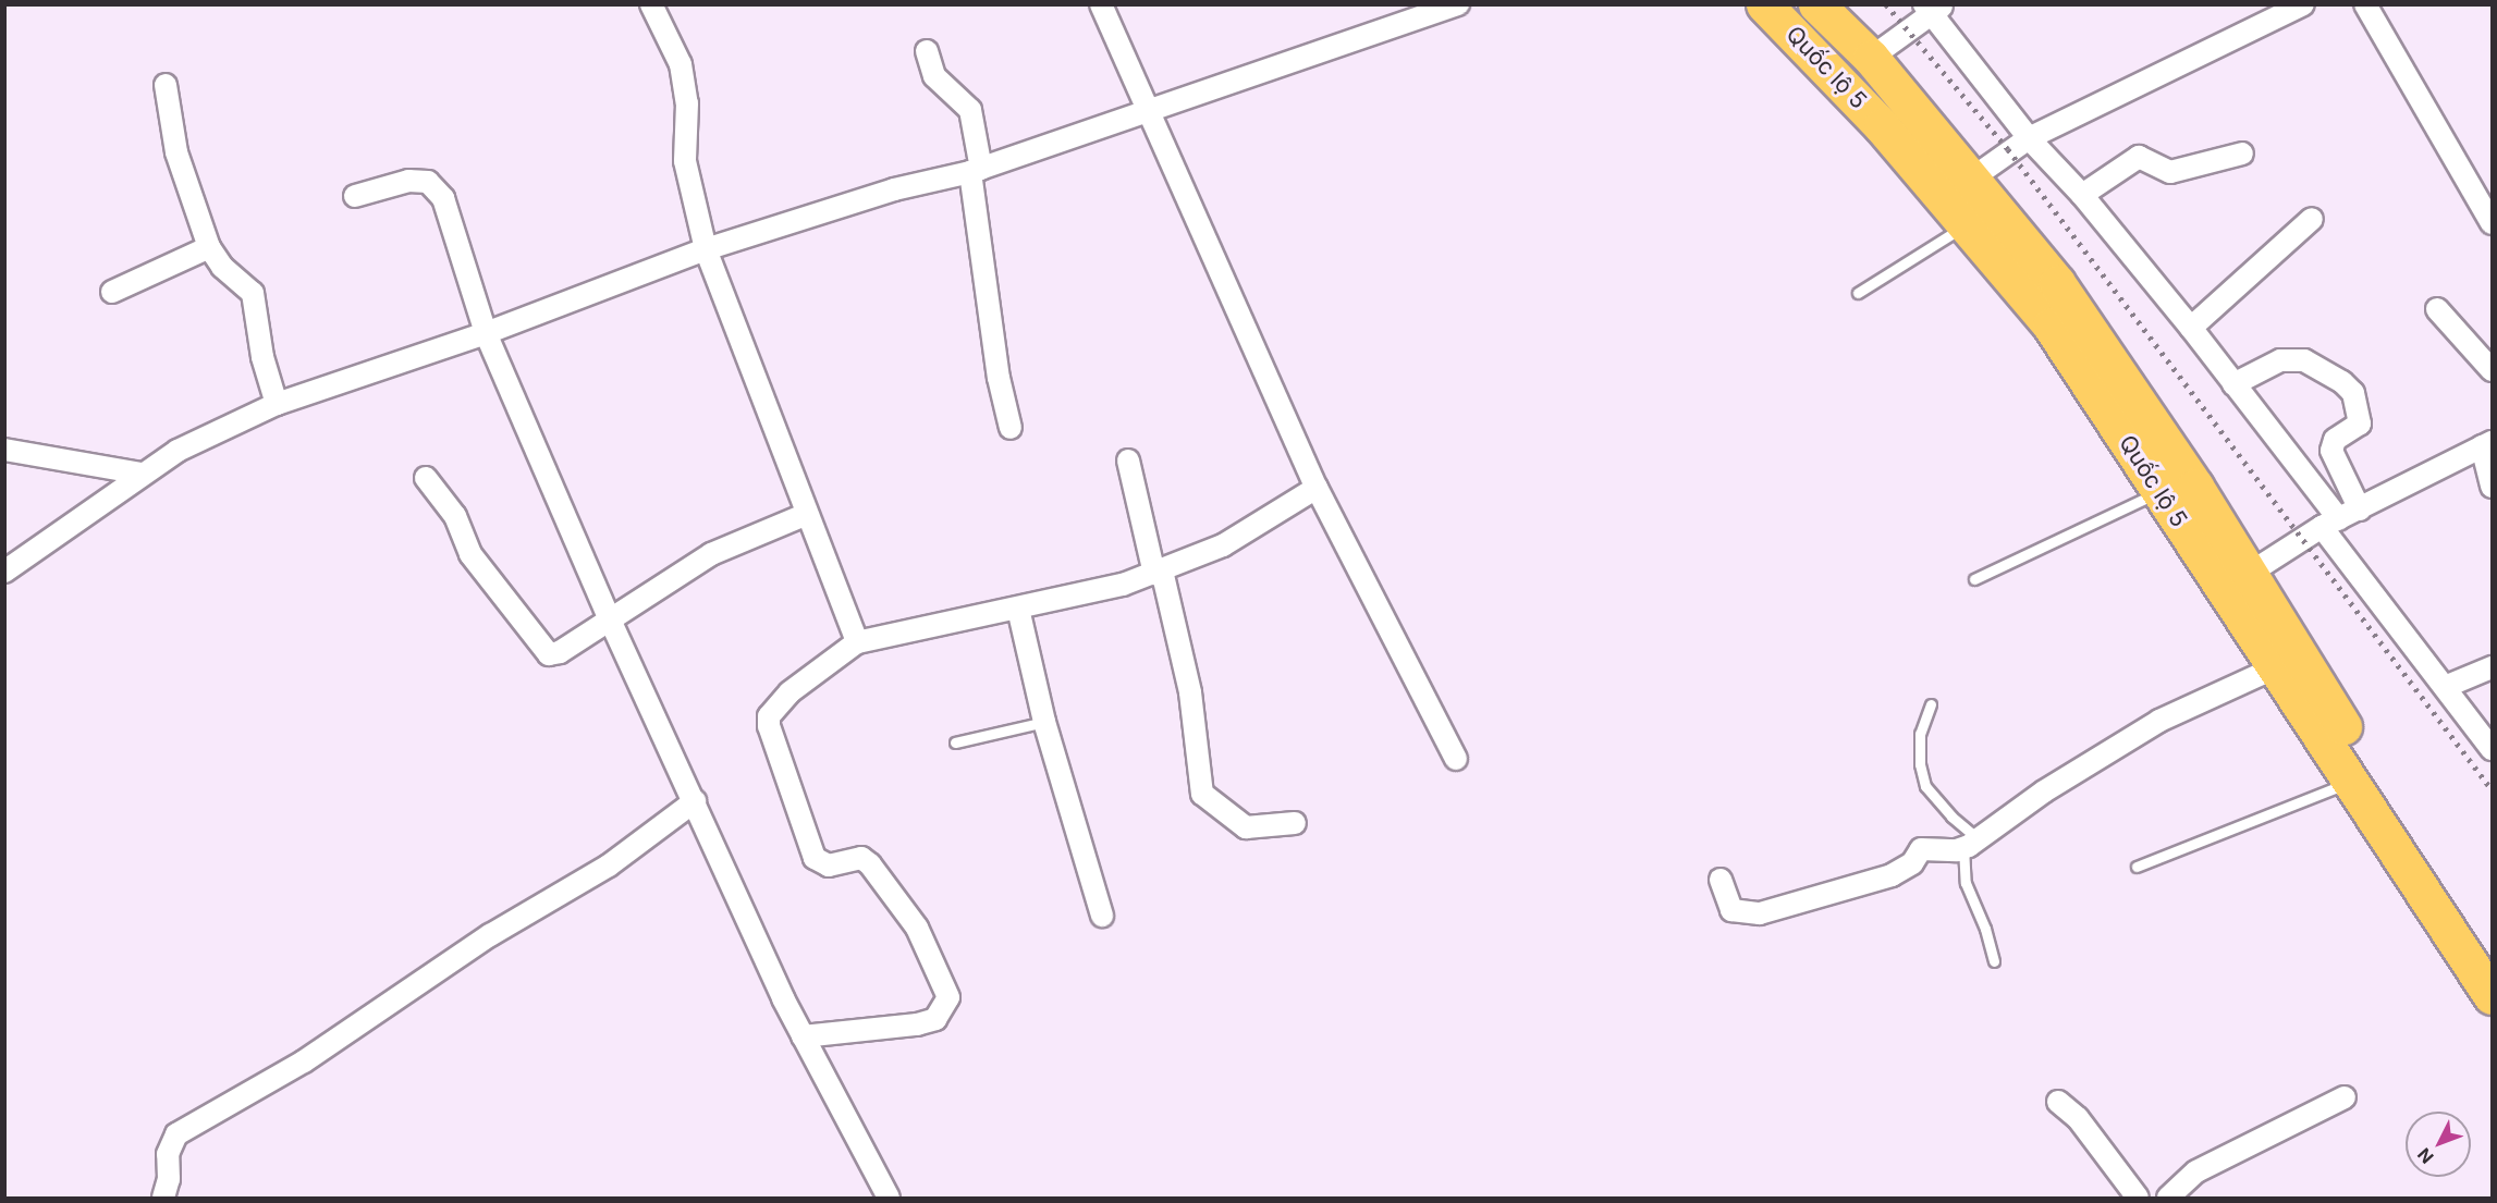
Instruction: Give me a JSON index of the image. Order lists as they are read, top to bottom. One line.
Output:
{"streets":{"highway":["Quốc lộ 5"]},"north":"bottom left"}
